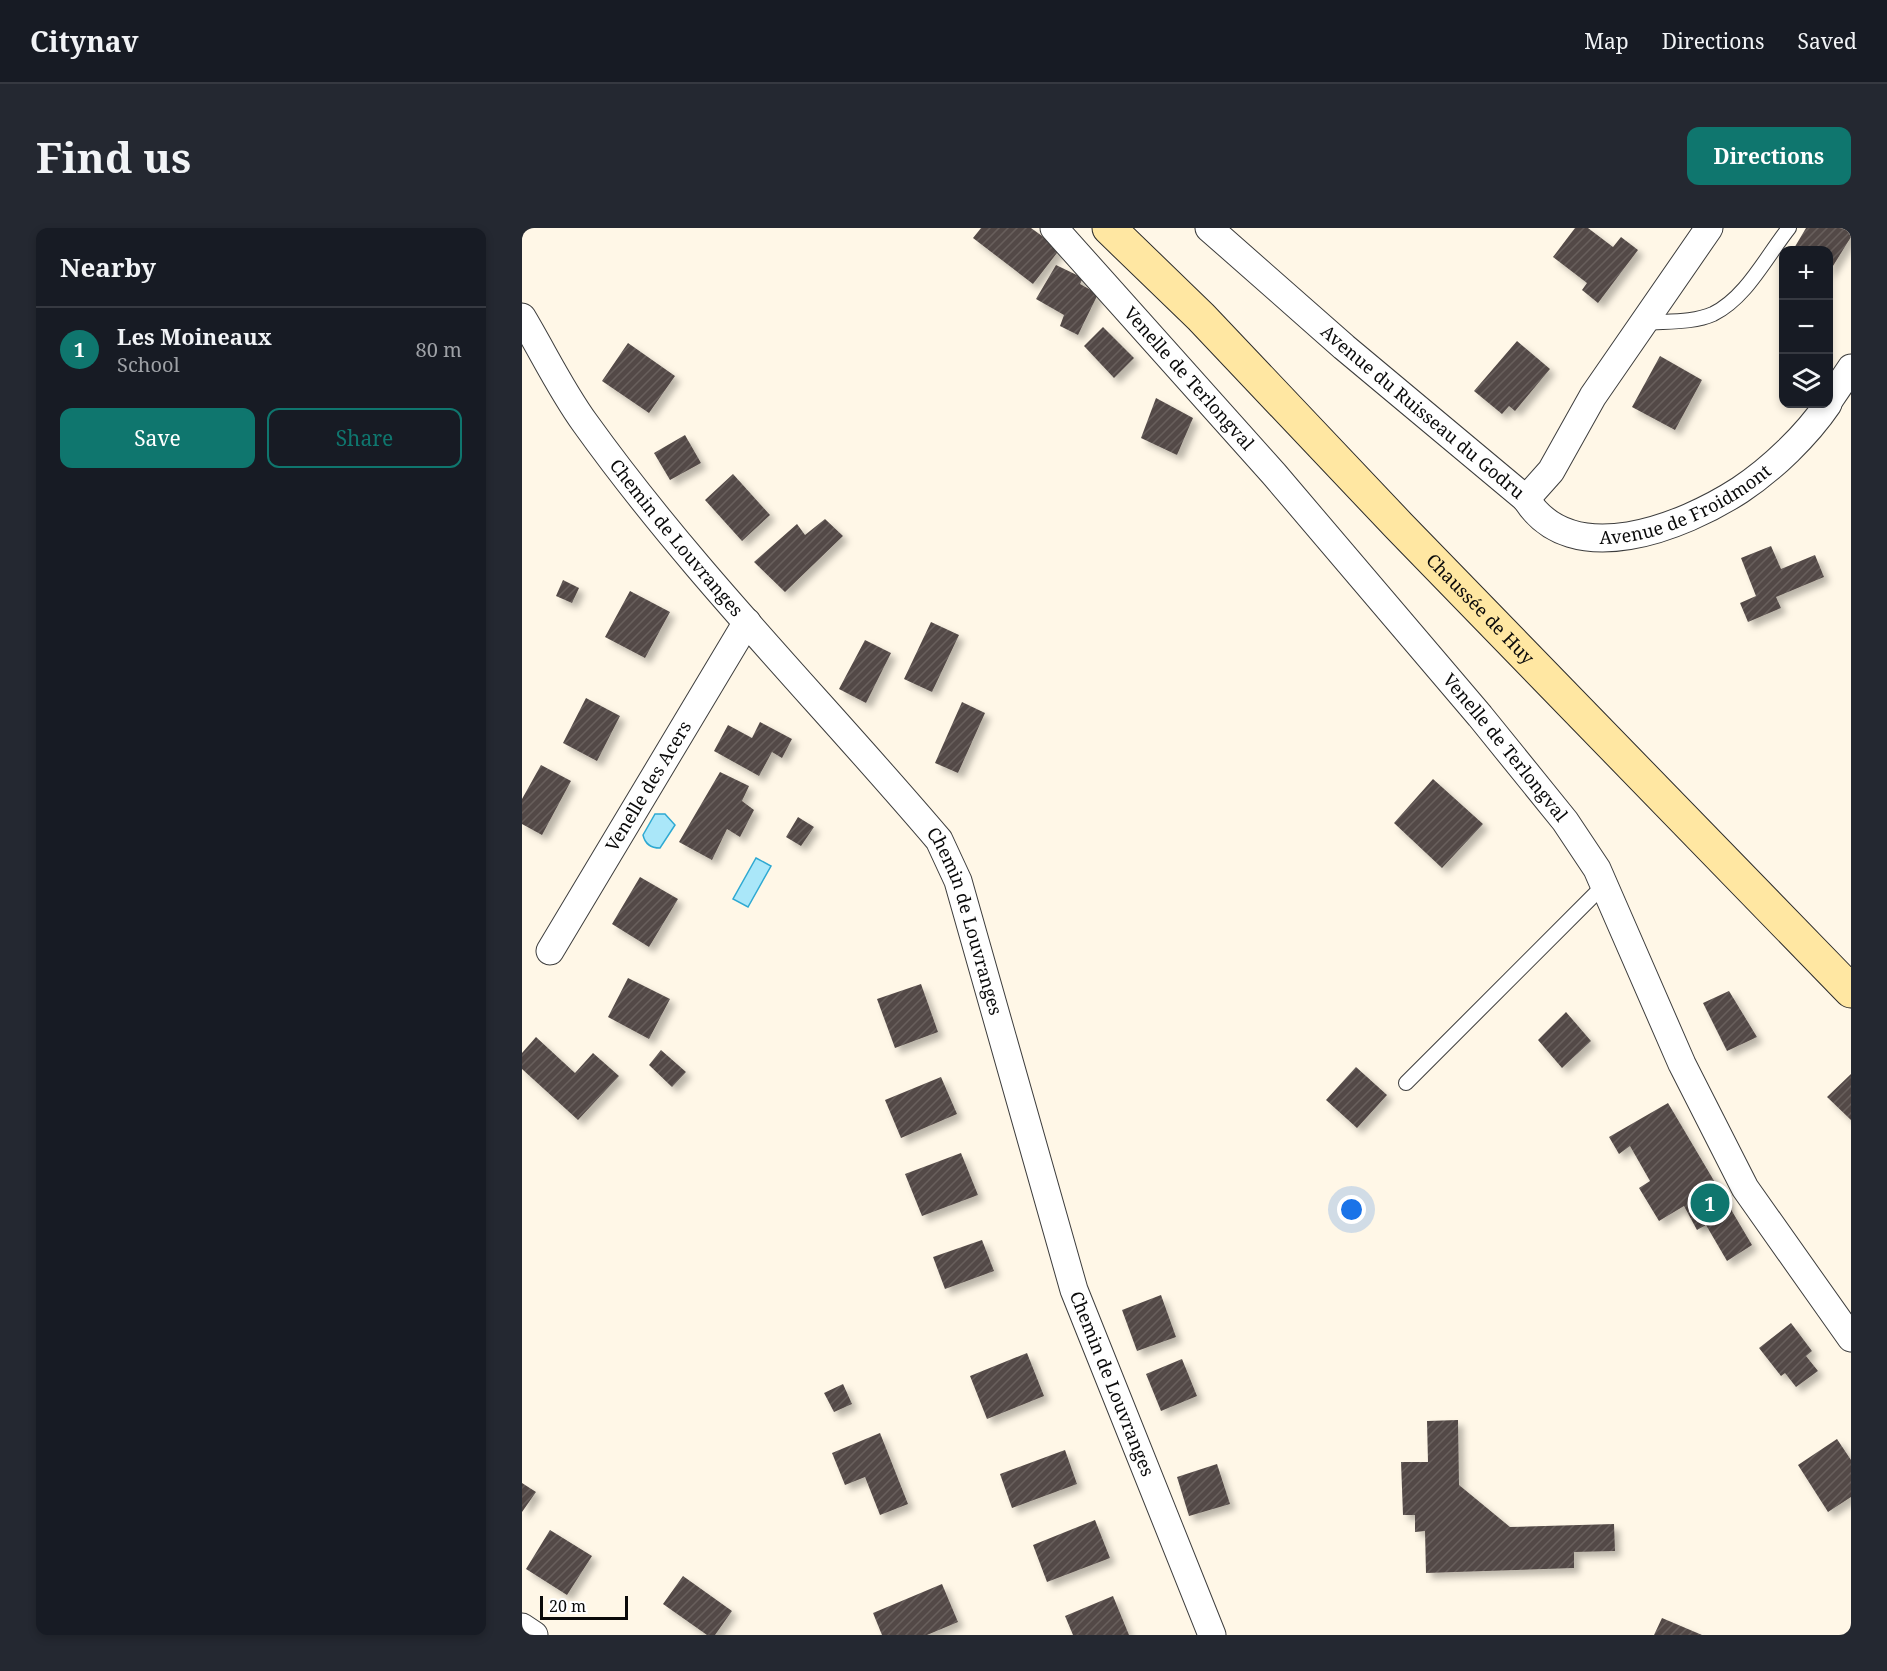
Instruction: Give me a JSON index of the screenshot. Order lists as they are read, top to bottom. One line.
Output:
{"streets":{"main road":["Chaussée de Huy"],"street":["Venelle de Terlongval","Avenue du Ruisseau du Godru","Avenue de Froidmont","Chemin de Louvranges","Venelle des Acers"]},"crossings":[["Avenue du Ruisseau du Godru","Avenue de Froidmont"],["Chemin de Louvranges","Venelle des Acers"]],"scale_bar":"20 m","page":{"header":"Citynav","nav":["Map","Directions","Saved"],"buttons":["Directions",["Save","Share"]],"title":"Find us","heading":"Nearby","map_buttons":["+","−"],"list":[{"mark":"1","name":"Les Moineaux","note":"School","value":"80 m"}],"pins":"1","scale":"20 m"}}
